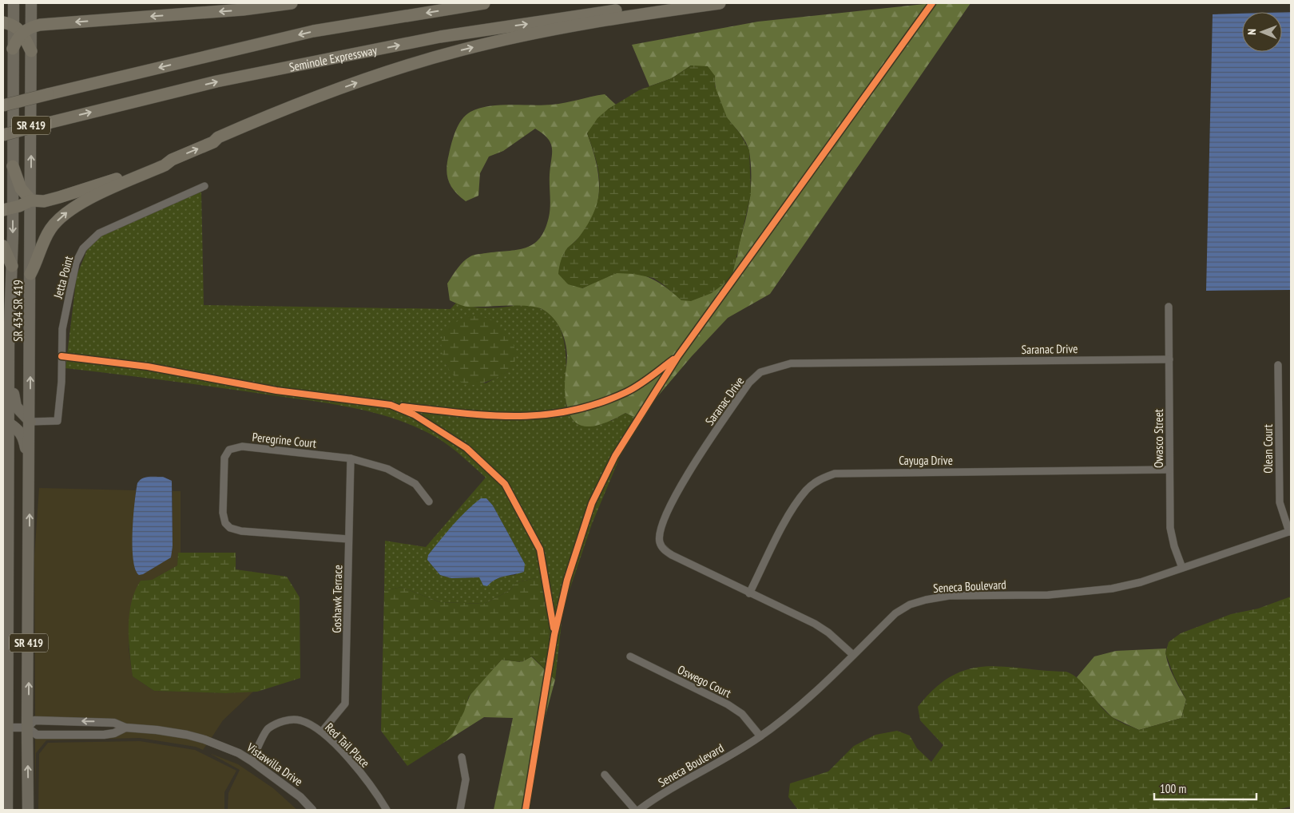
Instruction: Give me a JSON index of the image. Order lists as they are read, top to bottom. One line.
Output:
{"streets":{"highway":["Seminole Expressway"],"main road":["SR 419","SR 434 SR 419"],"street":["Jetta Point","Saranac Drive","Owasco Street","Peregrine Court","Olean Court","Cayuga Drive","Seneca Boulevard","Goshawk Terrace","Oswego Court","Red Tail Place","Vistawilla Drive"]},"crossings":[["SR 419","Jetta Point"],["SR 419","SR 434 SR 419"],["SR 419","Vistawilla Drive"],["Jetta Point","SR 434 SR 419"],["Saranac Drive","Owasco Street"],["Saranac Drive","Cayuga Drive"],["Saranac Drive","Seneca Boulevard"],["Owasco Street","Cayuga Drive"],["Owasco Street","Seneca Boulevard"],["Peregrine Court","Goshawk Terrace"],["Olean Court","Seneca Boulevard"],["Seneca Boulevard","Oswego Court"],["Goshawk Terrace","Red Tail Place"],["Red Tail Place","Vistawilla Drive"]],"scale_bar":"100 m","north":"left"}
